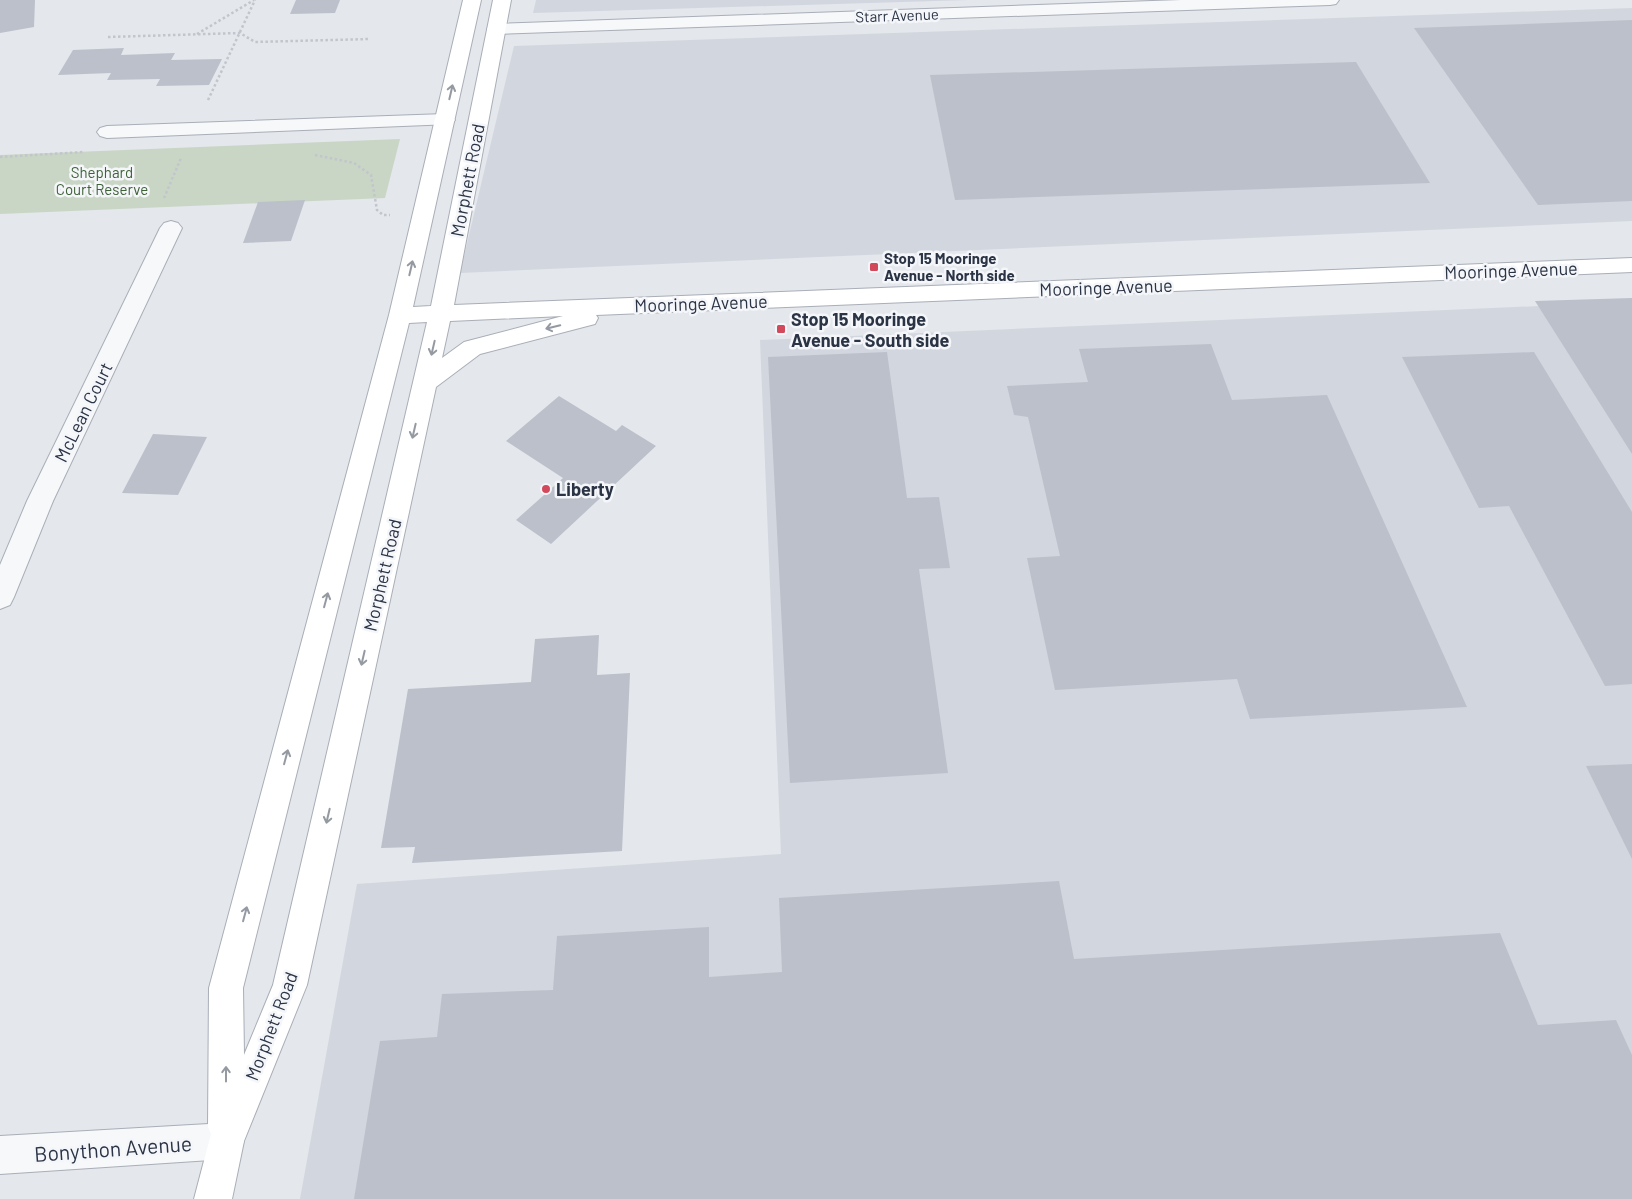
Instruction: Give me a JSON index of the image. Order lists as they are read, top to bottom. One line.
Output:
{"streets":{"street":["Starr Avenue","Morphett Road","Mooringe Avenue","McLean Court","Bonython Avenue"]},"crossings":[["Starr Avenue","Morphett Road"],["Morphett Road","Mooringe Avenue"],["Morphett Road","Bonython Avenue"]],"parks":["Shephard Court Reserve"],"places":{"transit":["Stop 15 Mooringe Avenue - North side","Stop 15 Mooringe Avenue - South side"],"other":["Liberty"]}}
